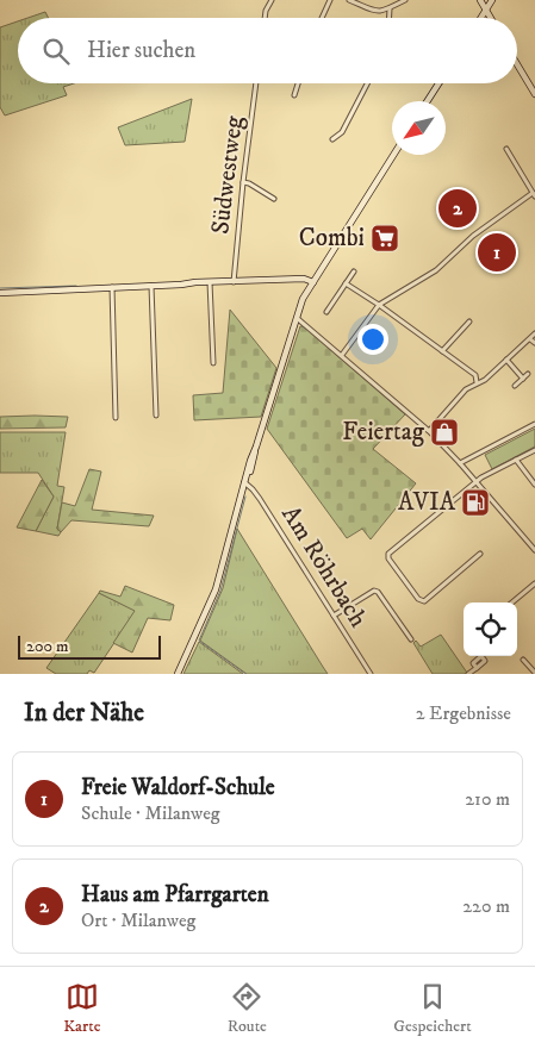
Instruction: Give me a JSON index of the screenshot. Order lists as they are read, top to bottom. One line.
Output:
{"streets":{"street":["Südwestweg","Am Röhrbach"]},"places":{"supermarket":["Combi"],"shop":["Feiertag"],"fuel station":["AVIA"]},"scale_bar":"200 m","north":"bottom left","page":{"search":"Hier suchen","pins":["2","1"],"scale":"200 m","heading":["In der Nähe","2 Ergebnisse"],"list":[{"mark":"1","name":"Freie Waldorf-Schule","note":"Schule · Milanweg","value":"210 m"},{"mark":"2","name":"Haus am Pfarrgarten","note":"Ort · Milanweg","value":"220 m"}],"nav":["Karte","Route","Gespeichert"]}}
